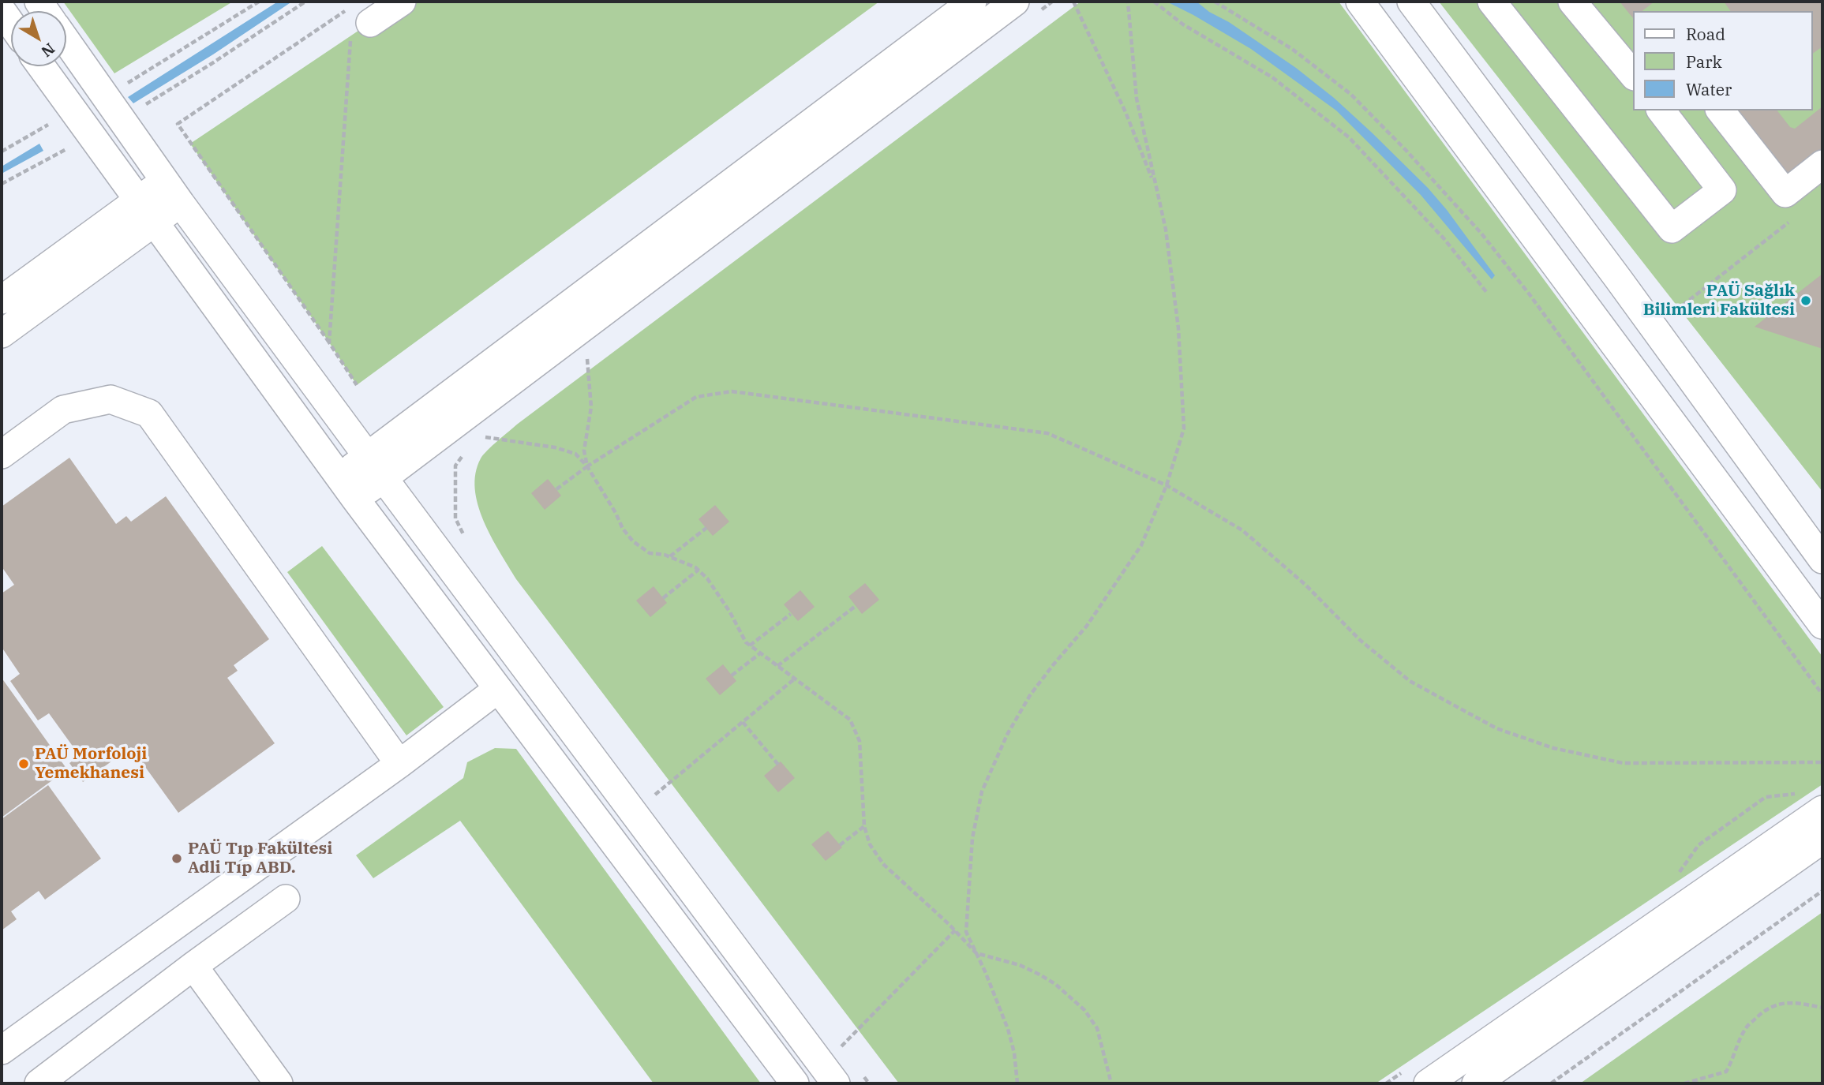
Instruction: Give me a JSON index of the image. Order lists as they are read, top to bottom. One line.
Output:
{"places":["PAÜ Sağlık Bilimleri Fakültesi","PAÜ Morfoloji Yemekhanesi","PAÜ Tıp Fakültesi Adli Tıp ABD."],"legend":["Road","Park","Water"],"north":"bottom right"}
